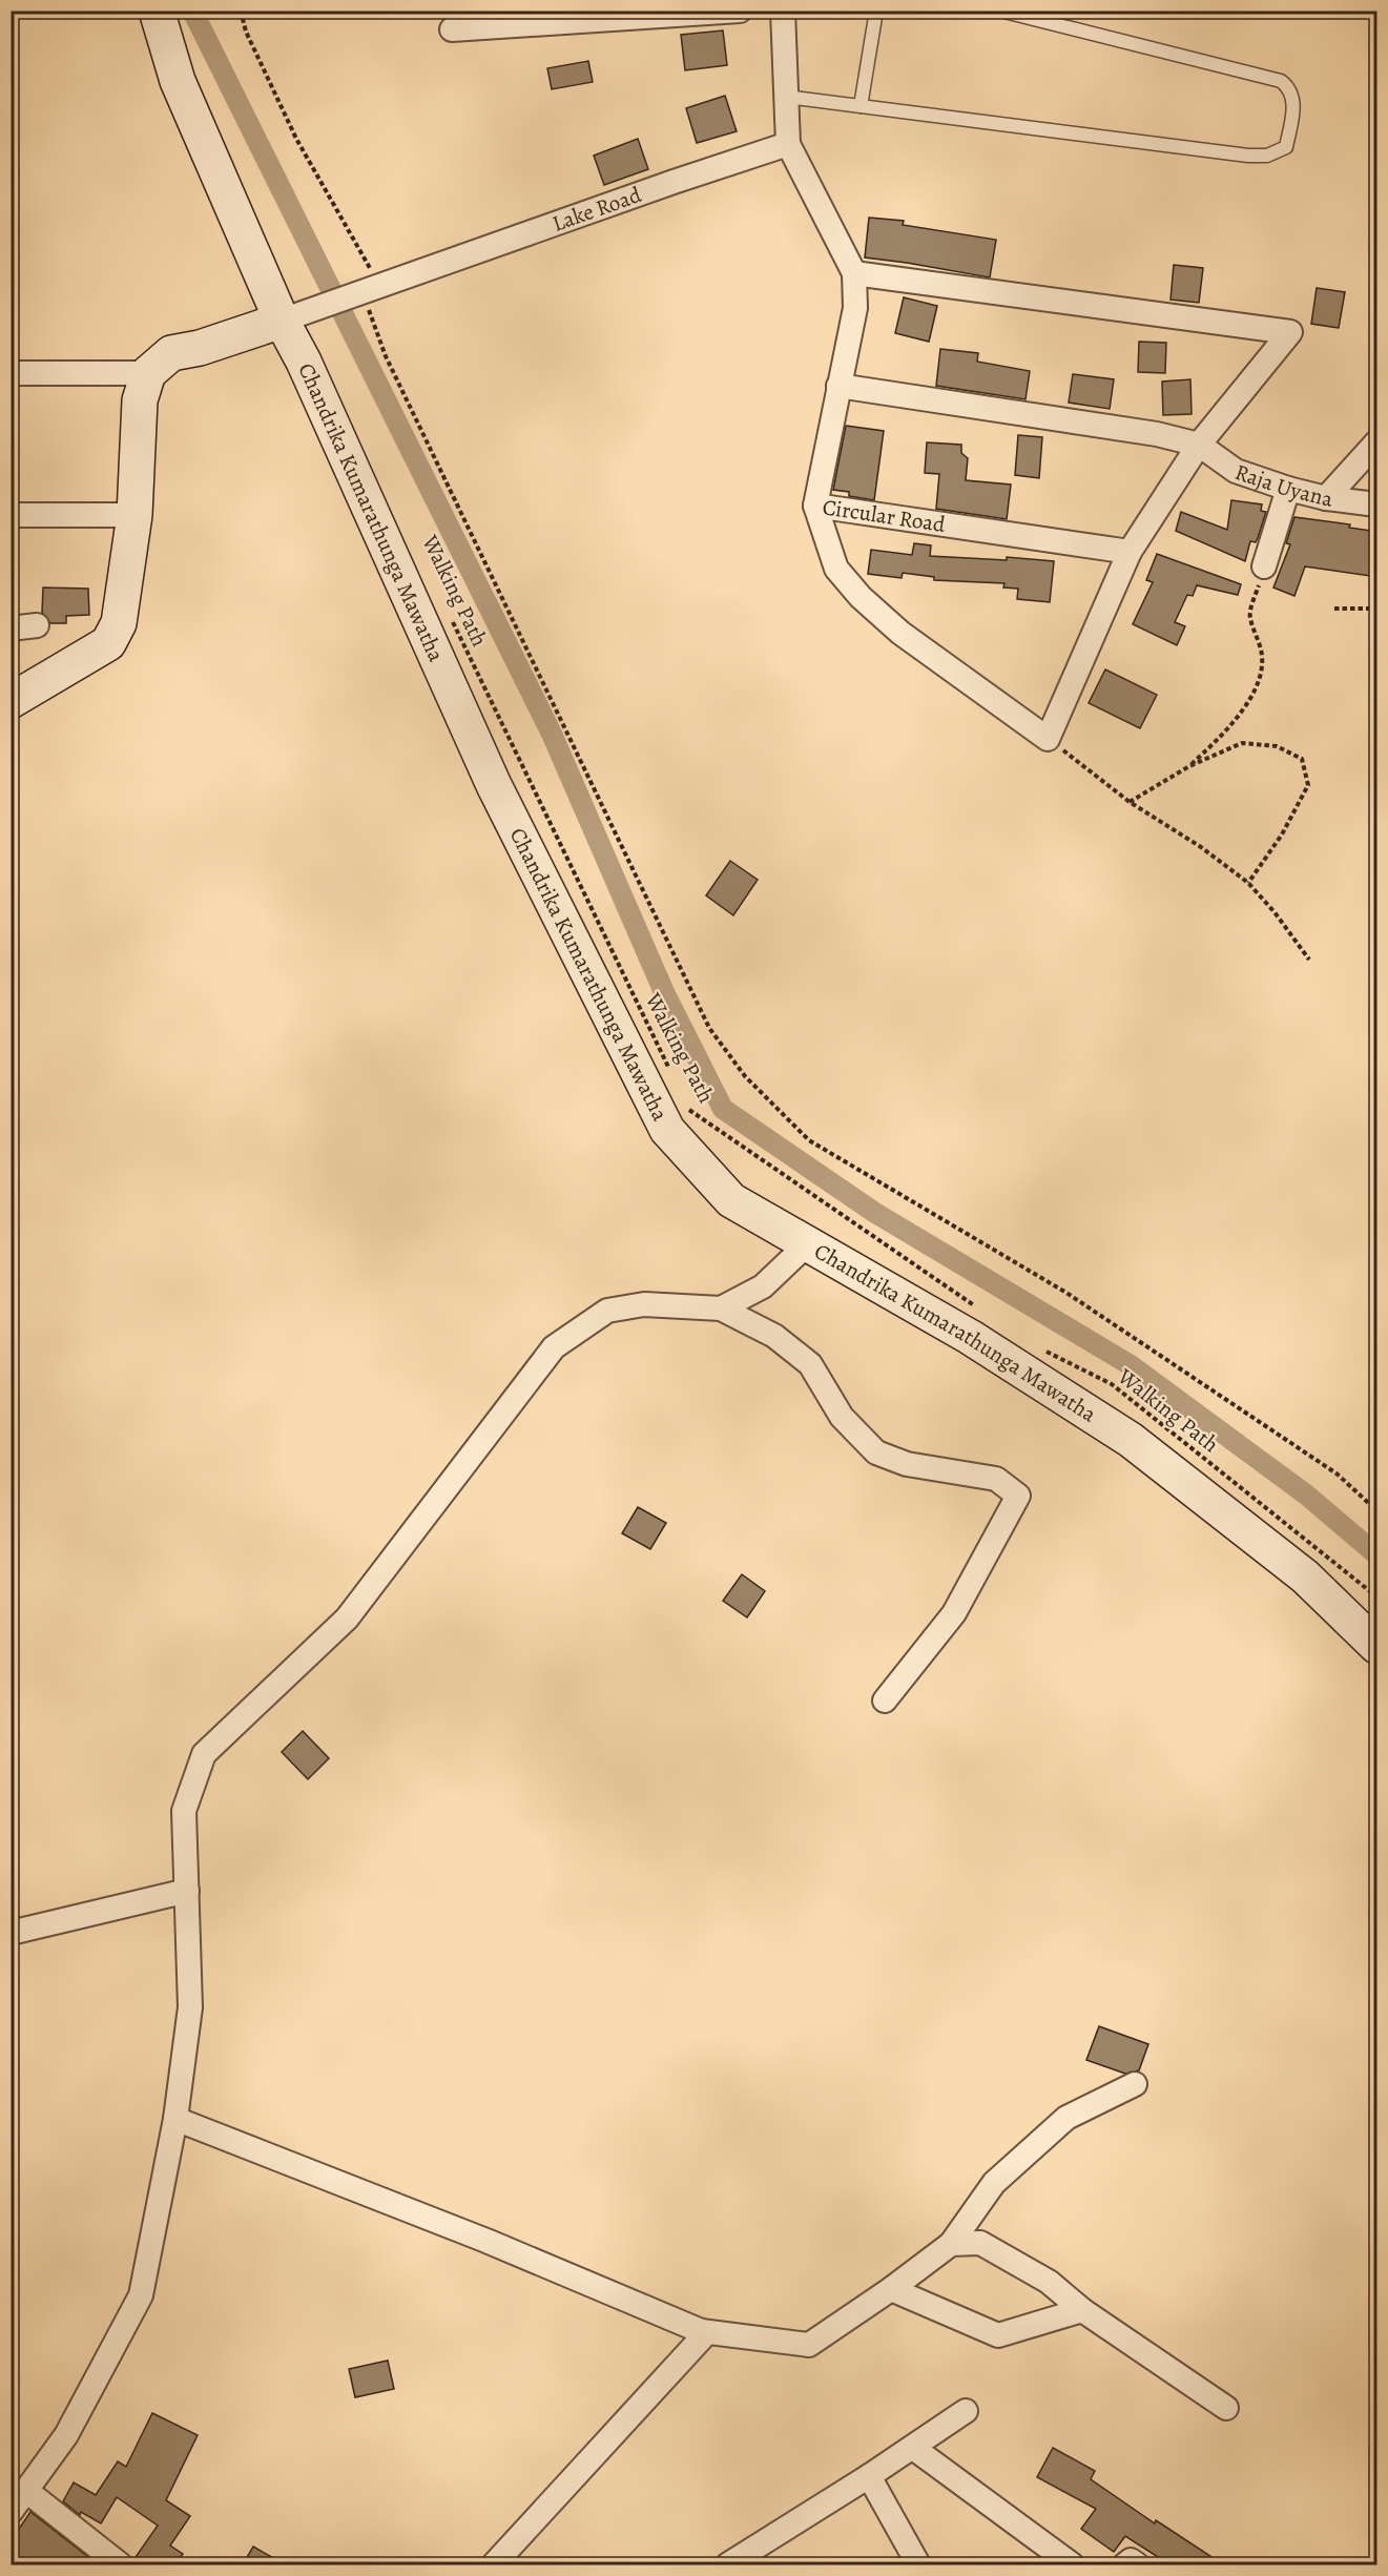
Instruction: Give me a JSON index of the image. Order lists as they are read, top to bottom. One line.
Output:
{"streets":{"main road":["Chandrika Kumarathunga Mawatha"],"street":["Lake Road","Raja Uyana","Circular Road"],"path":["Walking Path"]},"crossings":[["Lake Road","Chandrika Kumarathunga Mawatha"],["Lake Road","Circular Road"]]}
